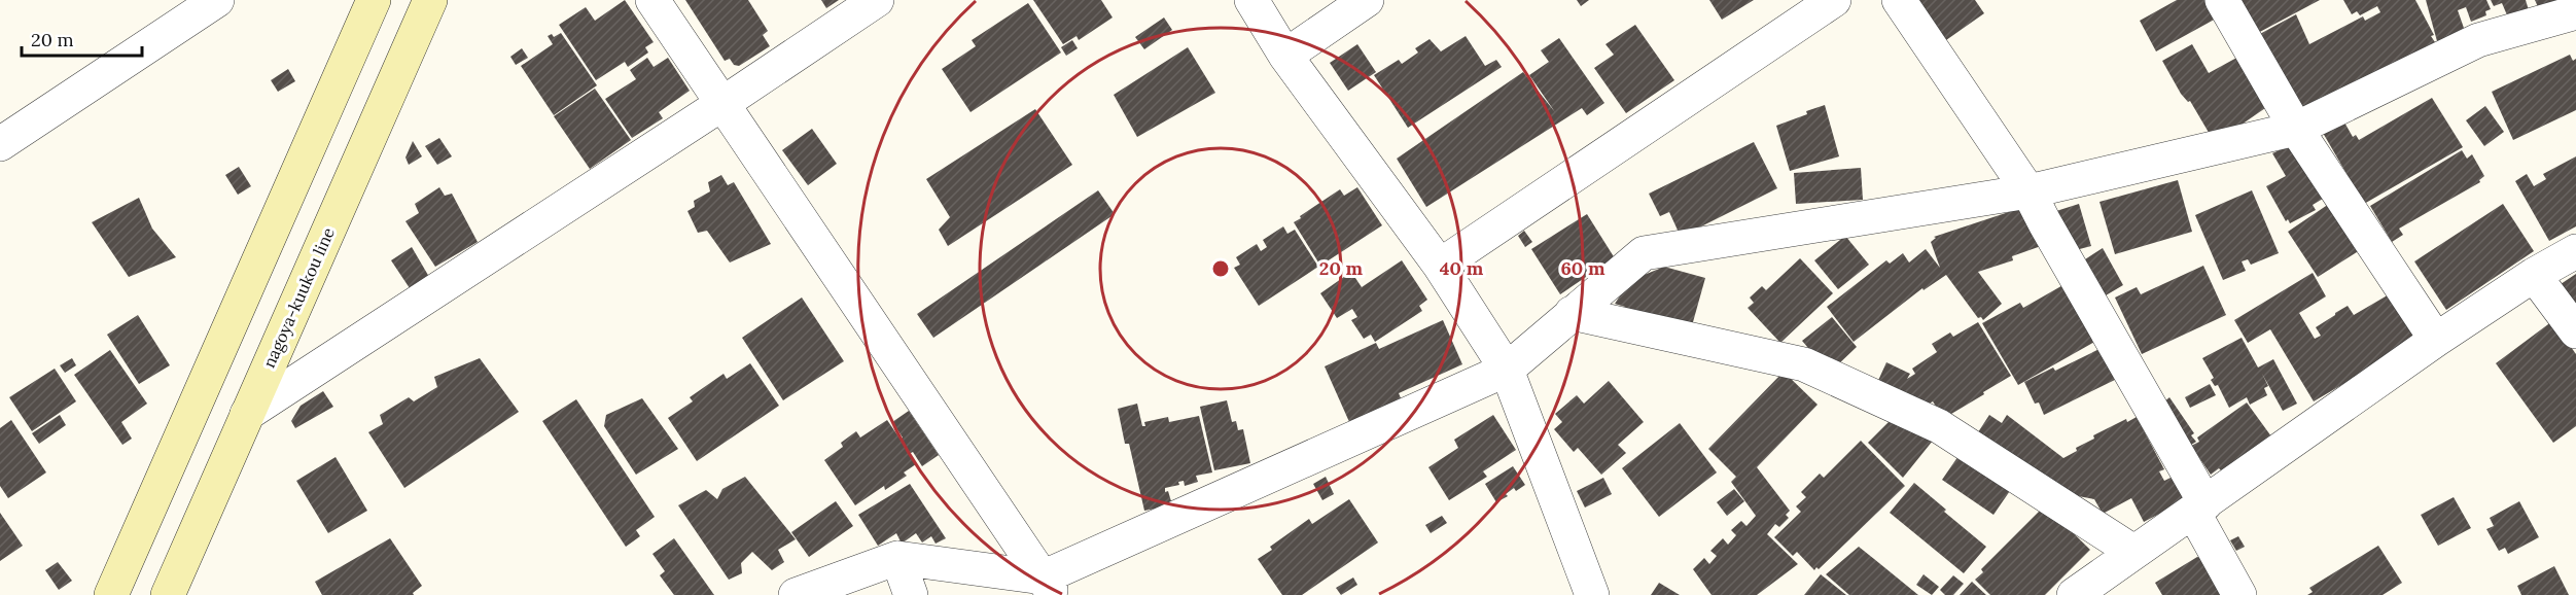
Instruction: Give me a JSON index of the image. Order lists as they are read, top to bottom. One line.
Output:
{"streets":{"main road":["nagoya-kuukou line"]},"scale_bar":"20 m","rings":["20 m","40 m","60 m"]}
